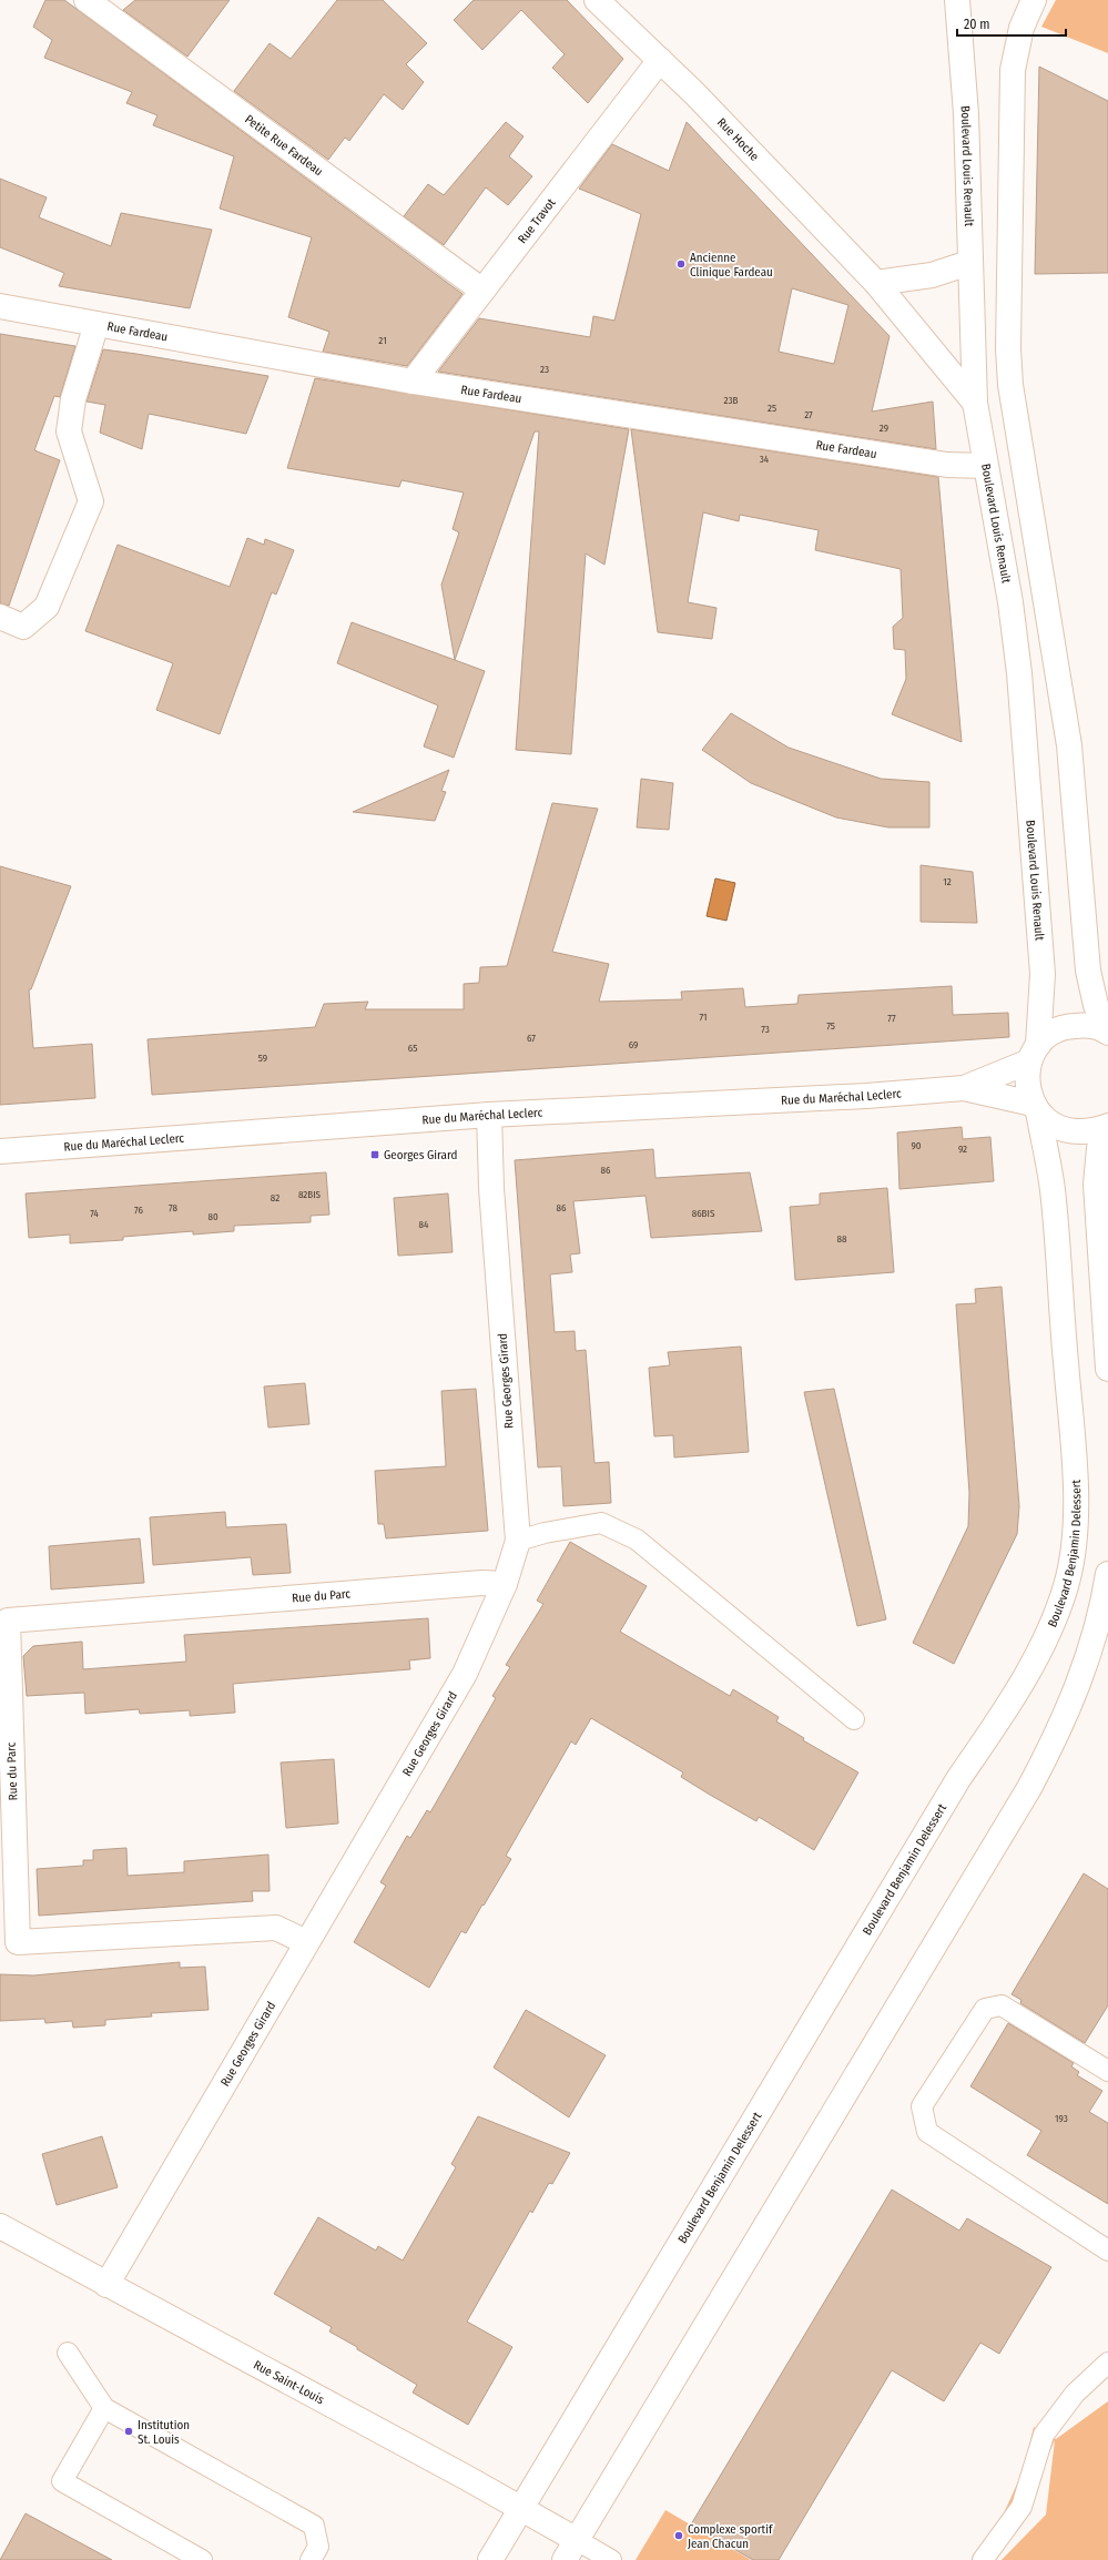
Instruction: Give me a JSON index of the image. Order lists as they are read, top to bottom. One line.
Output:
{"streets":{"street":["Rue Hoche","Petite Rue Fardeau","Boulevard Louis Renault","Rue Travot","Rue Fardeau","Rue du Maréchal Leclerc","Rue Georges Girard","Boulevard Benjamin Delessert","Rue du Parc","Rue Saint-Louis"]},"crossings":[["Rue Hoche","Boulevard Louis Renault"],["Rue Hoche","Rue Travot"],["Petite Rue Fardeau","Rue Travot"],["Boulevard Louis Renault","Rue Fardeau"],["Boulevard Louis Renault","Rue du Maréchal Leclerc"],["Boulevard Louis Renault","Boulevard Benjamin Delessert"],["Rue Travot","Rue Fardeau"],["Rue du Maréchal Leclerc","Rue Georges Girard"],["Rue du Maréchal Leclerc","Boulevard Benjamin Delessert"],["Rue Georges Girard","Rue du Parc"],["Rue Georges Girard","Rue Saint-Louis"],["Boulevard Benjamin Delessert","Rue Saint-Louis"]],"places":{"other":["Ancienne Clinique Fardeau","Institution St. Louis","Complexe sportif Jean Chacun"],"transit":["Georges Girard"]},"house_numbers":["21","23","23B","25","27","29","34","12","71","77","75","73","67","69","65","59","90","92","86","82BIS","82","78","86","76","74","86BIS","80","84","88","193"],"scale_bar":"20 m"}
